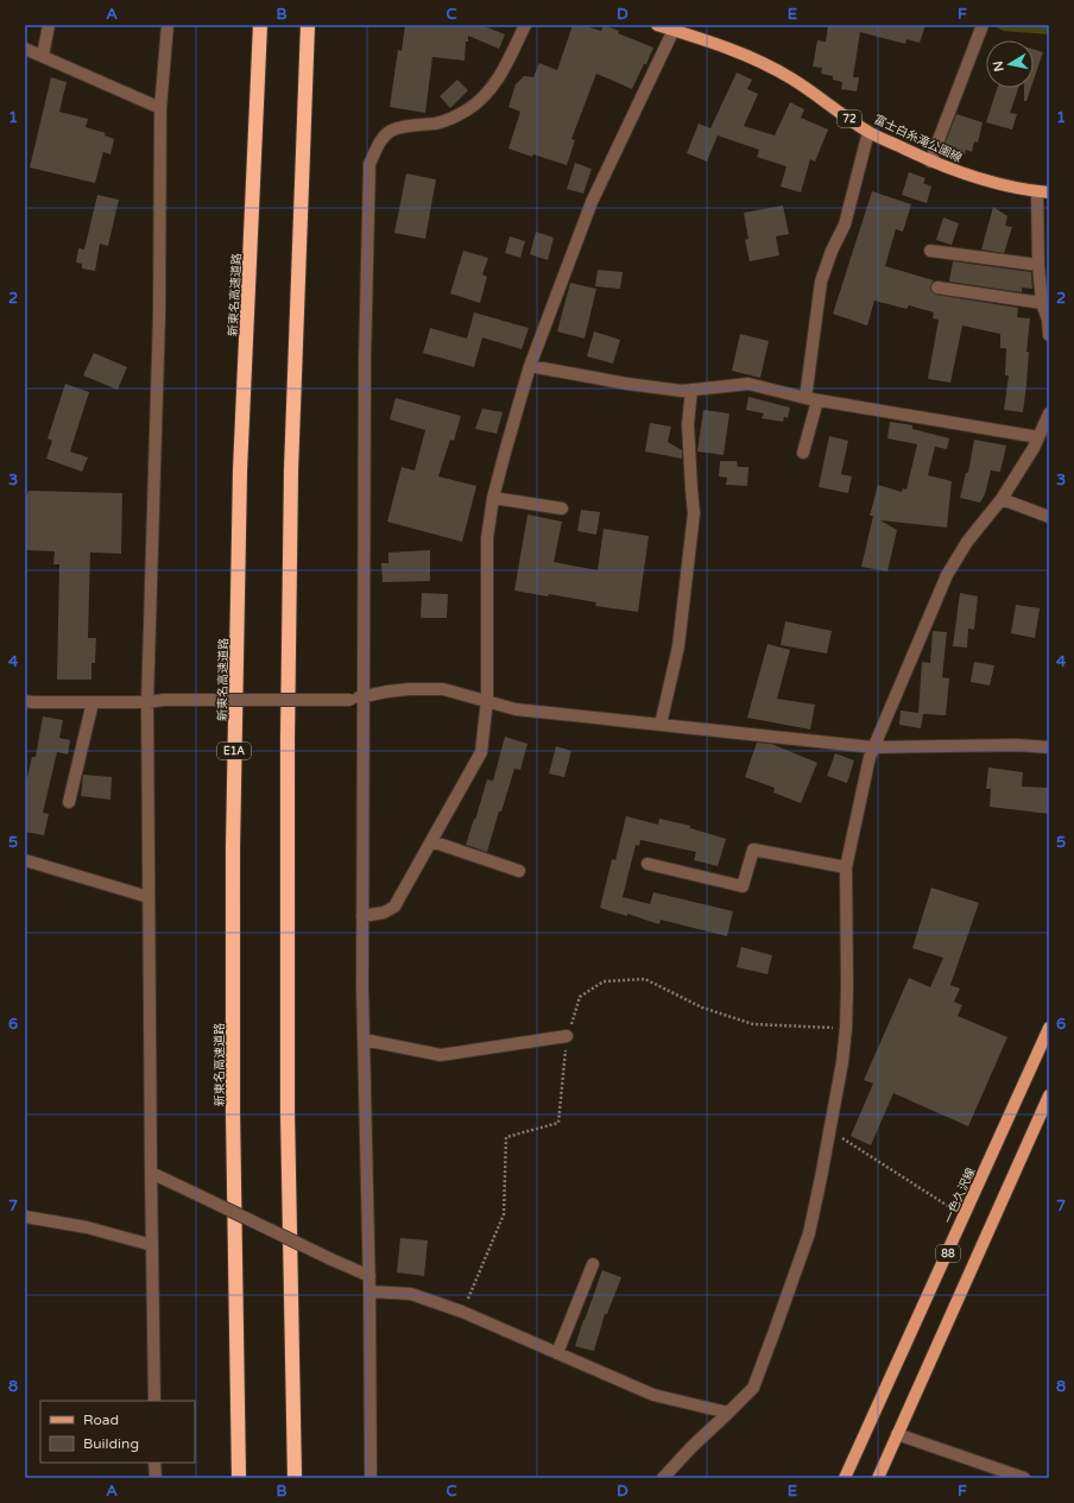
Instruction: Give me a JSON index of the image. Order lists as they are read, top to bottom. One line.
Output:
{"streets":{"highway":["新東名高速道路","E1A"],"main road":["72","富士白糸滝公園線","一色久沢線","88"]},"legend":["Road","Building"],"north":"left","grid":{"columns":["A","B","C","D","E","F"],"rows":["1","2","3","4","5","6","7","8"]}}
